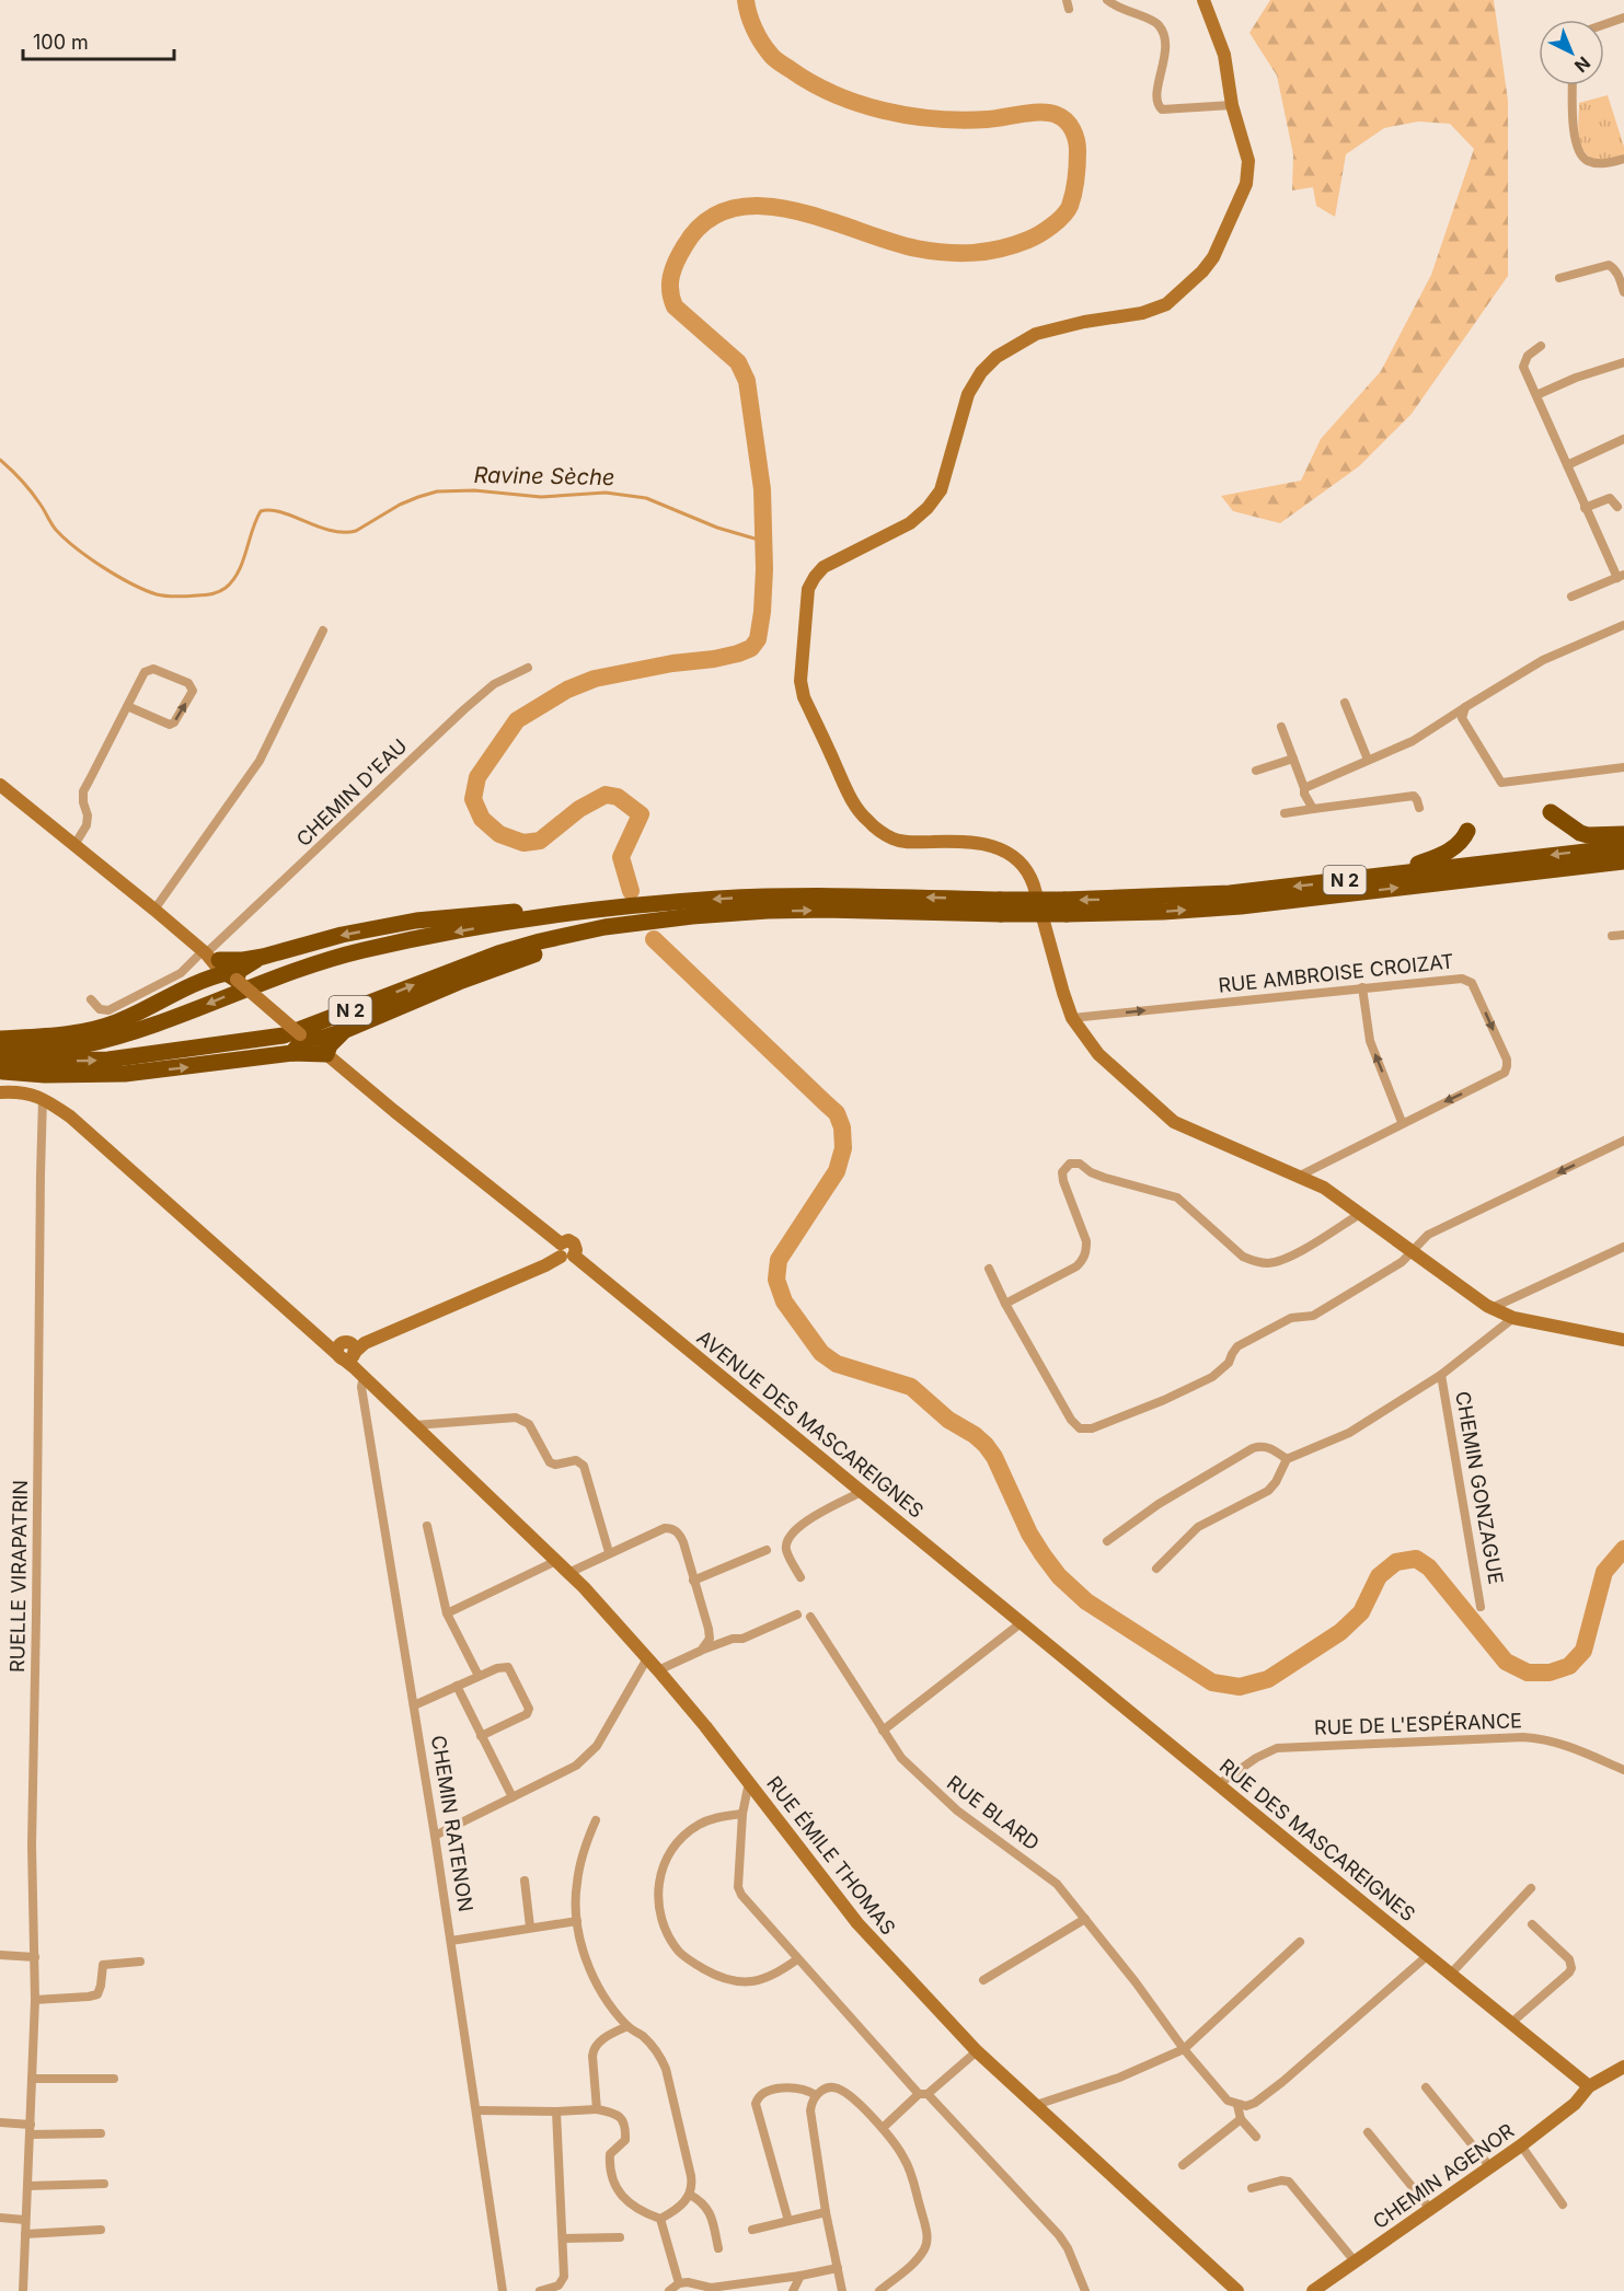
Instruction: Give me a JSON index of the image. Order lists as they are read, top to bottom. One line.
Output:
{"streets":{"highway":["N 2"],"street":["CHEMIN D'EAU","RUE AMBROISE CROIZAT","AVENUE DES MASCAREIGNES","CHEMIN GONZAGUE","RUELLE VIRAPATRIN","RUE DE L'ESPÉRANCE","RUE BLARD","CHEMIN RATENON","RUE DES MASCAREIGNES","RUE ÉMILE THOMAS","CHEMIN AGENOR"]},"crossings":[["CHEMIN D'EAU","AVENUE DES MASCAREIGNES"],["AVENUE DES MASCAREIGNES","RUE DES MASCAREIGNES"],["RUE DE L'ESPÉRANCE","RUE DES MASCAREIGNES"],["CHEMIN RATENON","RUE ÉMILE THOMAS"],["RUE DES MASCAREIGNES","CHEMIN AGENOR"]],"water":["Ravine Sèche"],"scale_bar":"100 m","north":"bottom right"}
